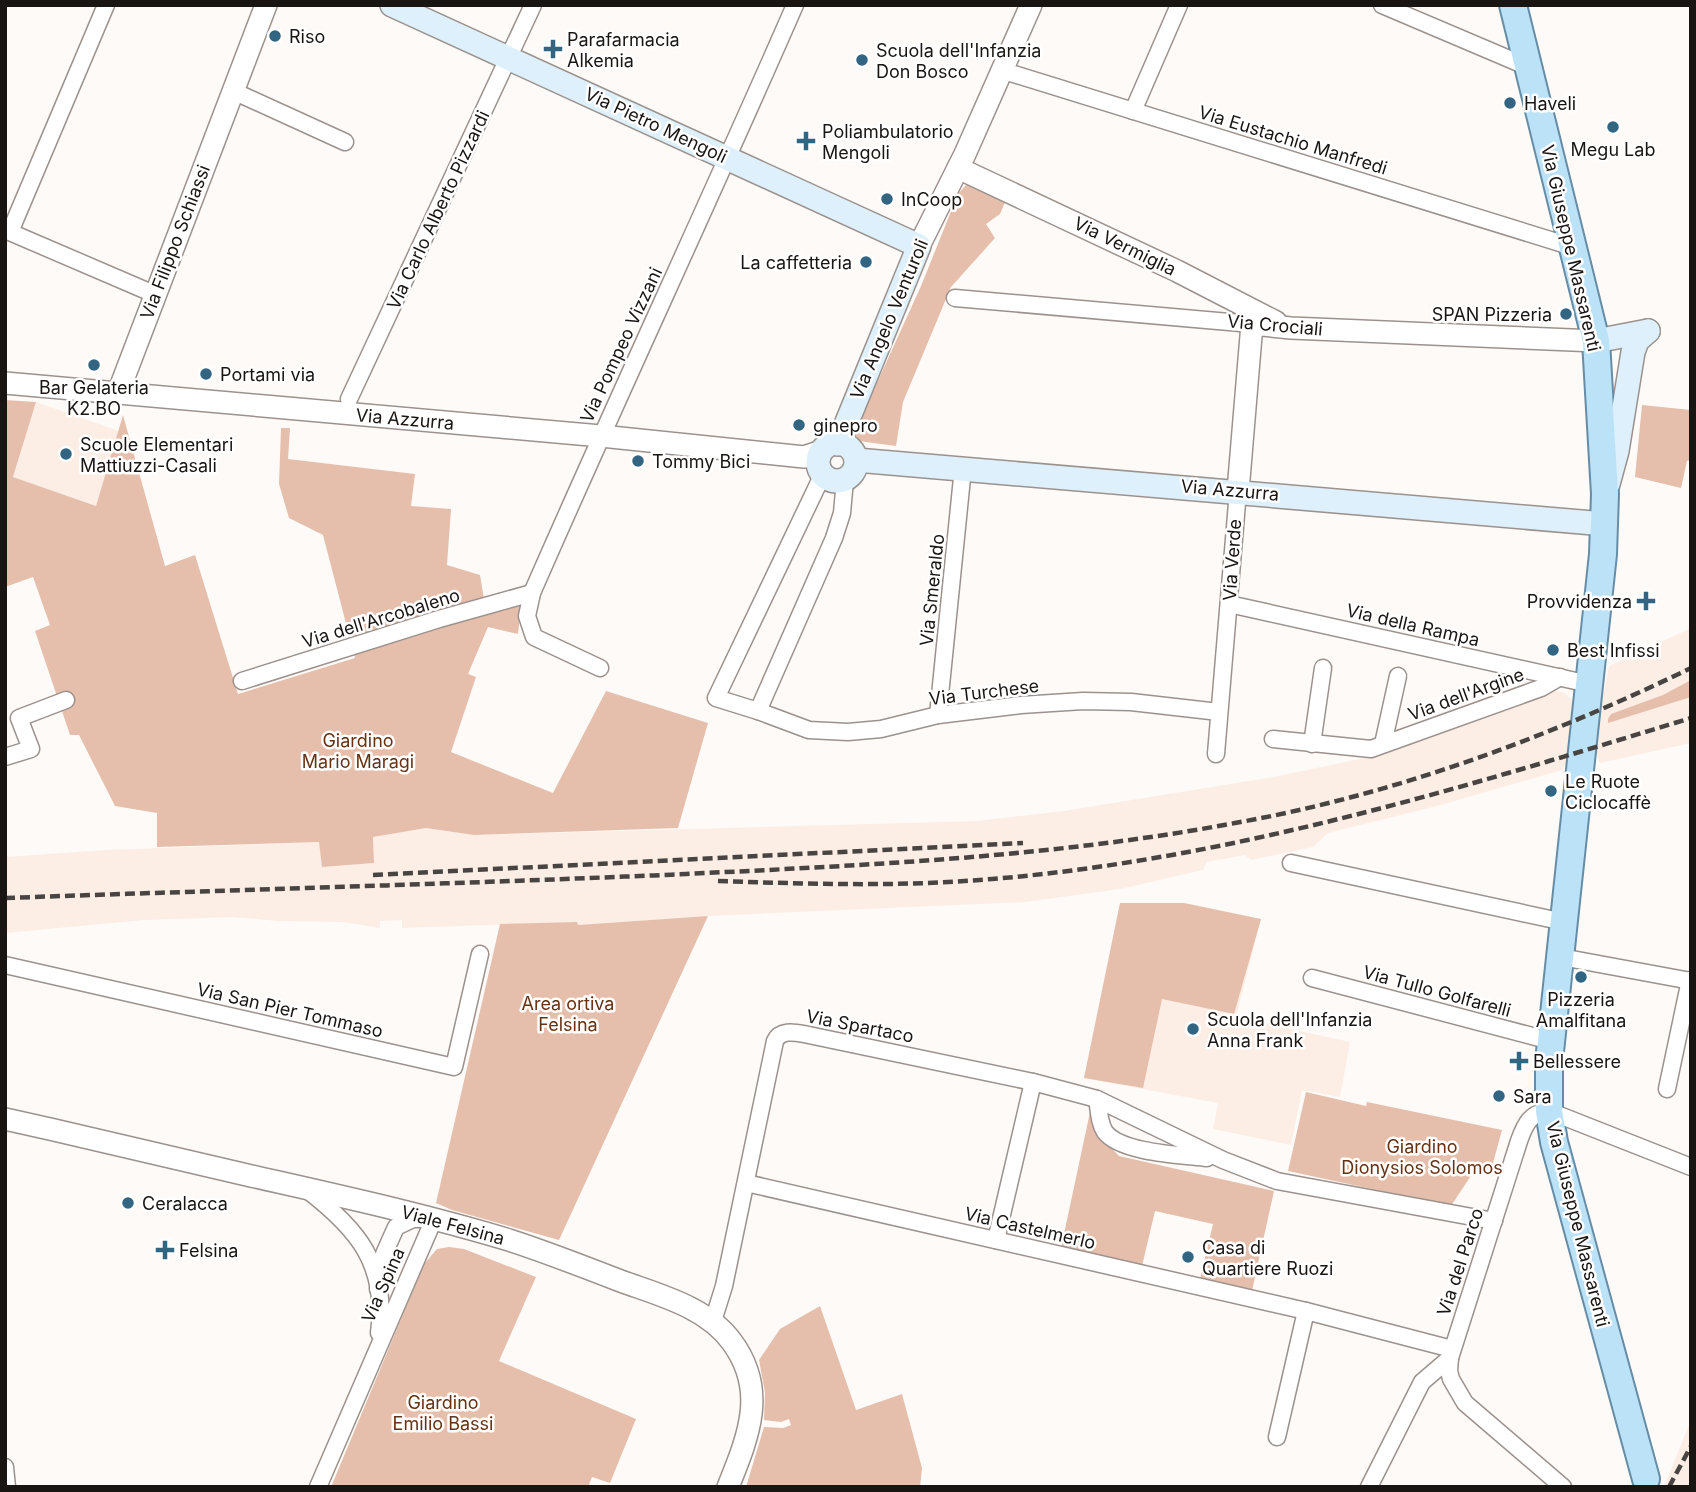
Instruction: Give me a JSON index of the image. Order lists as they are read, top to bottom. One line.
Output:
{"streets":{"main road":["Via Pietro Mengoli","Via Giuseppe Massarenti","Via Angelo Venturoli","Via Azzurra"],"street":["Via Eustachio Manfredi","Via Carlo Alberto Pizzardi","Via Filippo Schiassi","Via Vermiglia","Via Crociali","Via Pompeo Vizzani","Via Verde","Via Smeraldo","Via dell'Arcobaleno","Via della Rampa","Via Turchese","Via dell'Argine","Via Tullo Golfarelli","Via San Pier Tommaso","Via Spartaco","Viale Felsina","Via Castelmerlo","Via del Parco","Via Spina"]},"crossings":[["Via Pietro Mengoli","Via Carlo Alberto Pizzardi"],["Via Pietro Mengoli","Via Angelo Venturoli"],["Via Pietro Mengoli","Via Pompeo Vizzani"],["Via Eustachio Manfredi","Via Giuseppe Massarenti"],["Via Eustachio Manfredi","Via Angelo Venturoli"],["Via Carlo Alberto Pizzardi","Via Azzurra"],["Via Filippo Schiassi","Via Azzurra"],["Via Vermiglia","Via Angelo Venturoli"],["Via Vermiglia","Via Crociali"],["Via Giuseppe Massarenti","Via Crociali"],["Via Giuseppe Massarenti","Via Azzurra"],["Via Giuseppe Massarenti","Via della Rampa"],["Via Giuseppe Massarenti","Via Tullo Golfarelli"],["Via Giuseppe Massarenti","Via del Parco"],["Via Angelo Venturoli","Via Azzurra"],["Via Angelo Venturoli","Via Turchese"],["Via Crociali","Via Verde"],["Via Pompeo Vizzani","Via Azzurra"],["Via Pompeo Vizzani","Via dell'Arcobaleno"],["Via Azzurra","Via Verde"],["Via Azzurra","Via Smeraldo"],["Via Azzurra","Via Turchese"],["Via Verde","Via della Rampa"],["Via Verde","Via Turchese"],["Via Smeraldo","Via Turchese"],["Via della Rampa","Via dell'Argine"],["Via Spartaco","Viale Felsina"],["Via Spartaco","Via Castelmerlo"],["Via Spartaco","Via del Parco"],["Viale Felsina","Via Spina"],["Via Castelmerlo","Via del Parco"]],"parks":["Giardino Mario Maragi","Area ortiva Felsina","Giardino Dionysios Solomos","Giardino Emilio Bassi"],"places":{"other":["Riso","Scuola dell'Infanzia Don Bosco","Haveli","Megu Lab","InCoop","La caffetteria","SPAN Pizzeria","Bar Gelateria K2.BO","Portami via","ginepro","Scuole Elementari Mattiuzzi-Casali","Tommy Bici","Best Infissi","Le Ruote Ciclocaffè","Pizzeria Amalfitana","Scuola dell'Infanzia Anna Frank","Sara","Ceralacca","Casa di Quartiere Ruozi"],"health":["Parafarmacia Alkemia","Poliambulatorio Mengoli","Provvidenza","Bellessere","Felsina"]}}
